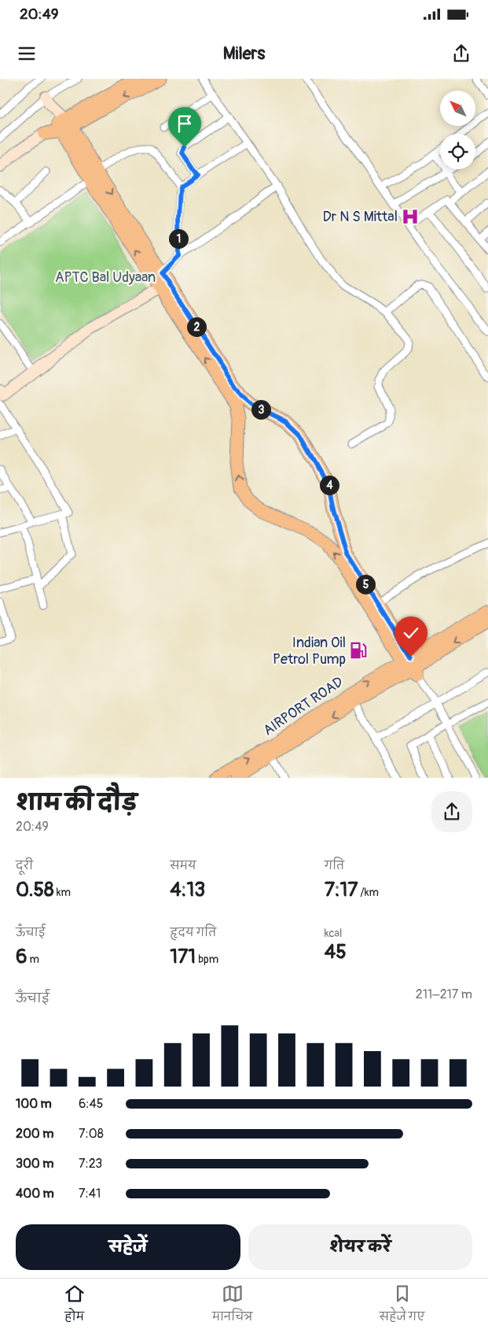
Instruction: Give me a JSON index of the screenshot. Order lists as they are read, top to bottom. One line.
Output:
{"streets":{"main road":["AIRPORT ROAD"]},"parks":["APTC Bal Udyaan"],"places":{"hospital":["Dr N S Mittal"],"fuel station":["Indian Oil Petrol Pump"]},"north":"top left","page":{"status":"20:49","header":"Milers","pins":["1","2","3","4","5"],"heading":["शाम की दौड़","20:49"],"stats":[["दूरी","0.58 km"],["समय","4:13"],["गति","7:17 /km"],["ऊँचाई","6 m"],["हृदय गति","171 bpm"],["kcal","45"]],"chart":["ऊँचाई","211–217 m"],"list":[{"name":"100 m","note":"6:45"},{"name":"200 m","note":"7:08"},{"name":"300 m","note":"7:23"},{"name":"400 m","note":"7:41"}],"buttons":["सहेजें","शेयर करें"],"tabs":["होम","मानचित्र","सहेजे गए"]}}
